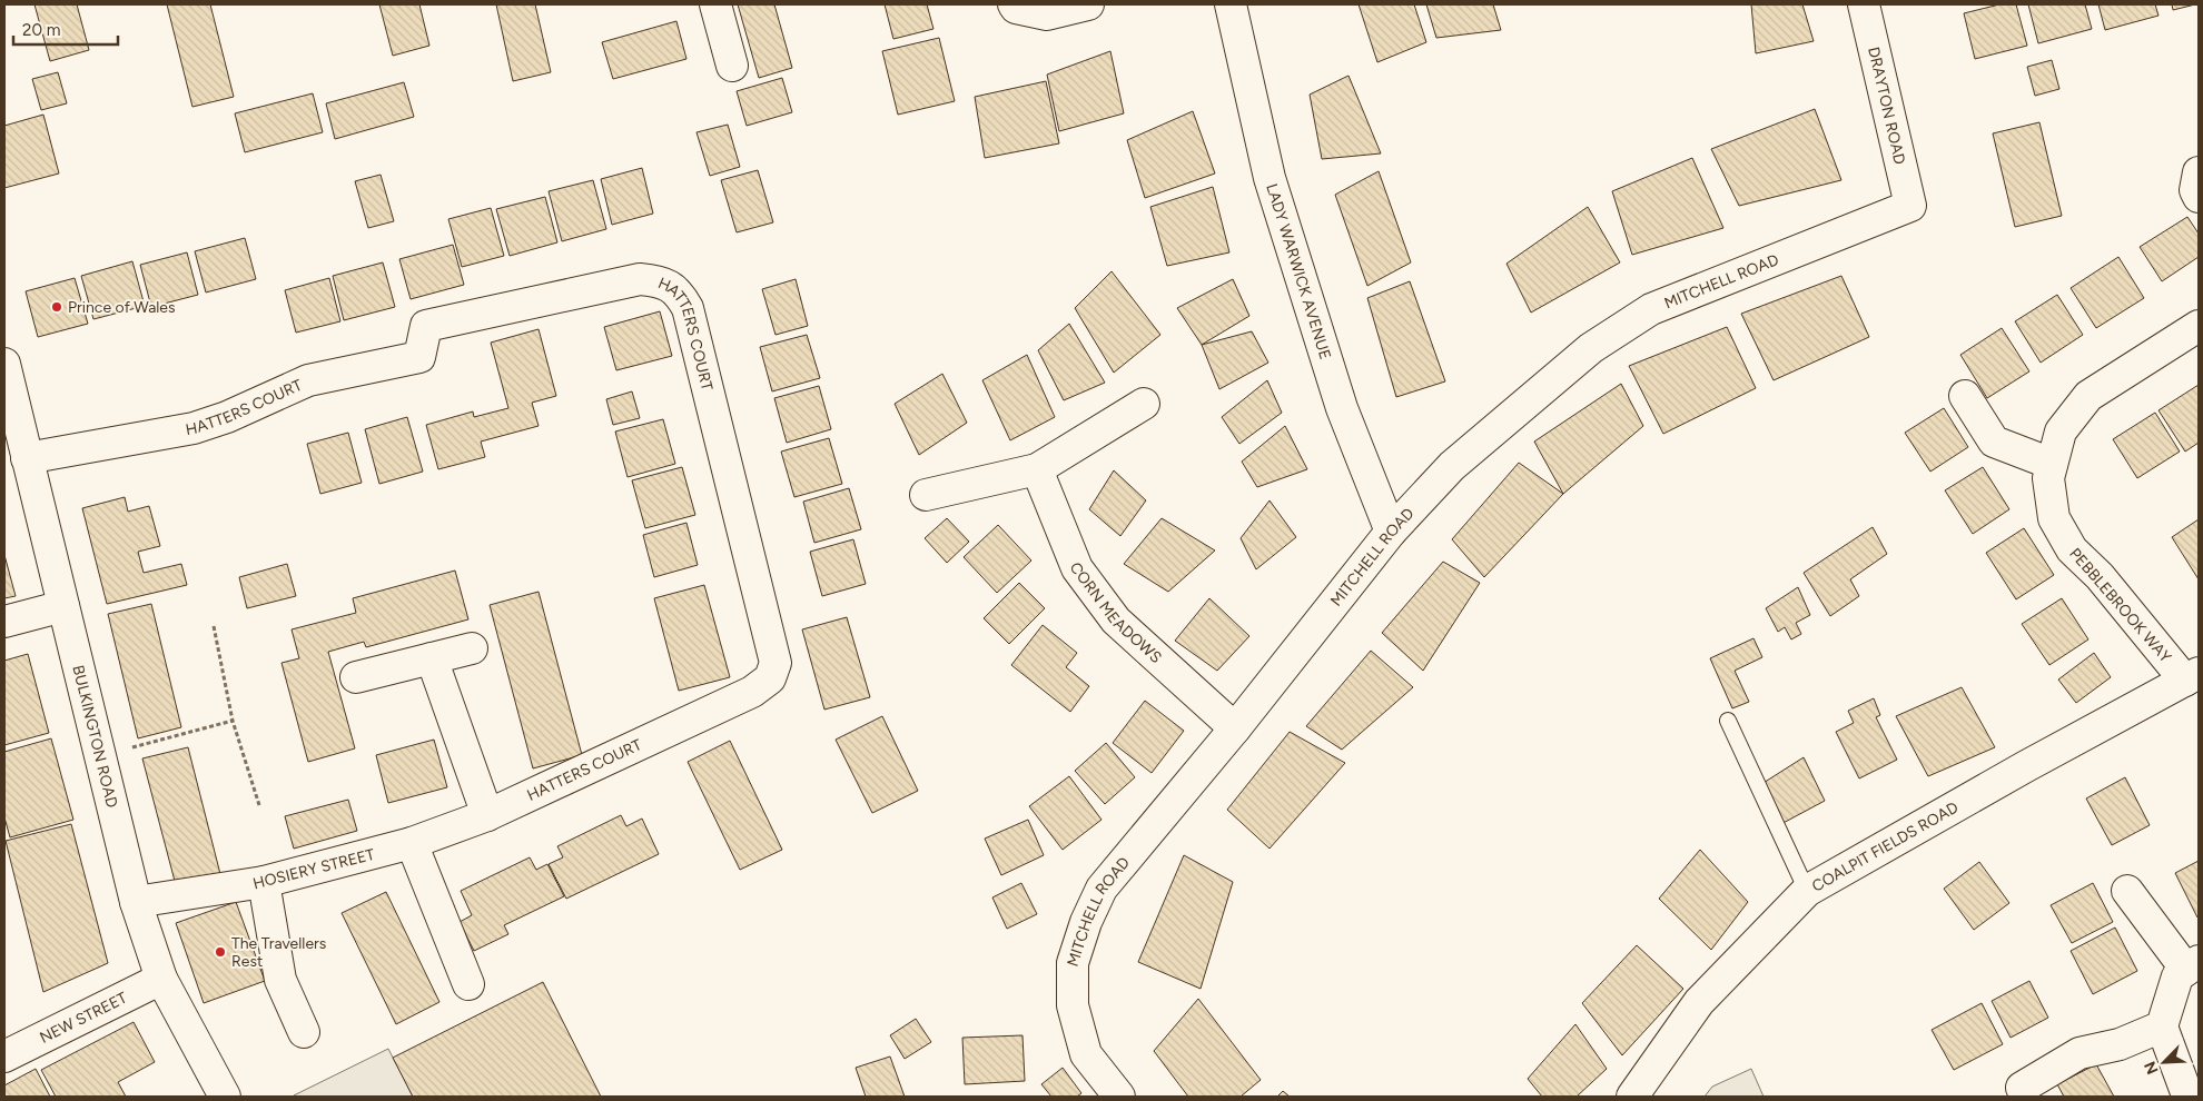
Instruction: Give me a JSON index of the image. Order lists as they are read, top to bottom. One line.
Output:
{"streets":{"street":["DRAYTON ROAD","LADY WARWICK AVENUE","MITCHELL ROAD","HATTERS COURT","PEBBLEBROOK WAY","CORN MEADOWS","BULKINGTON ROAD","COALPIT FIELDS ROAD","HOSIERY STREET","NEW STREET"]},"crossings":[["DRAYTON ROAD","MITCHELL ROAD"],["LADY WARWICK AVENUE","MITCHELL ROAD"],["MITCHELL ROAD","CORN MEADOWS"],["HATTERS COURT","BULKINGTON ROAD"],["HATTERS COURT","HOSIERY STREET"],["PEBBLEBROOK WAY","COALPIT FIELDS ROAD"],["BULKINGTON ROAD","HOSIERY STREET"],["BULKINGTON ROAD","NEW STREET"]],"places":["Prince of Wales","The Travellers Rest"],"scale_bar":"20 m","north":"bottom left"}
